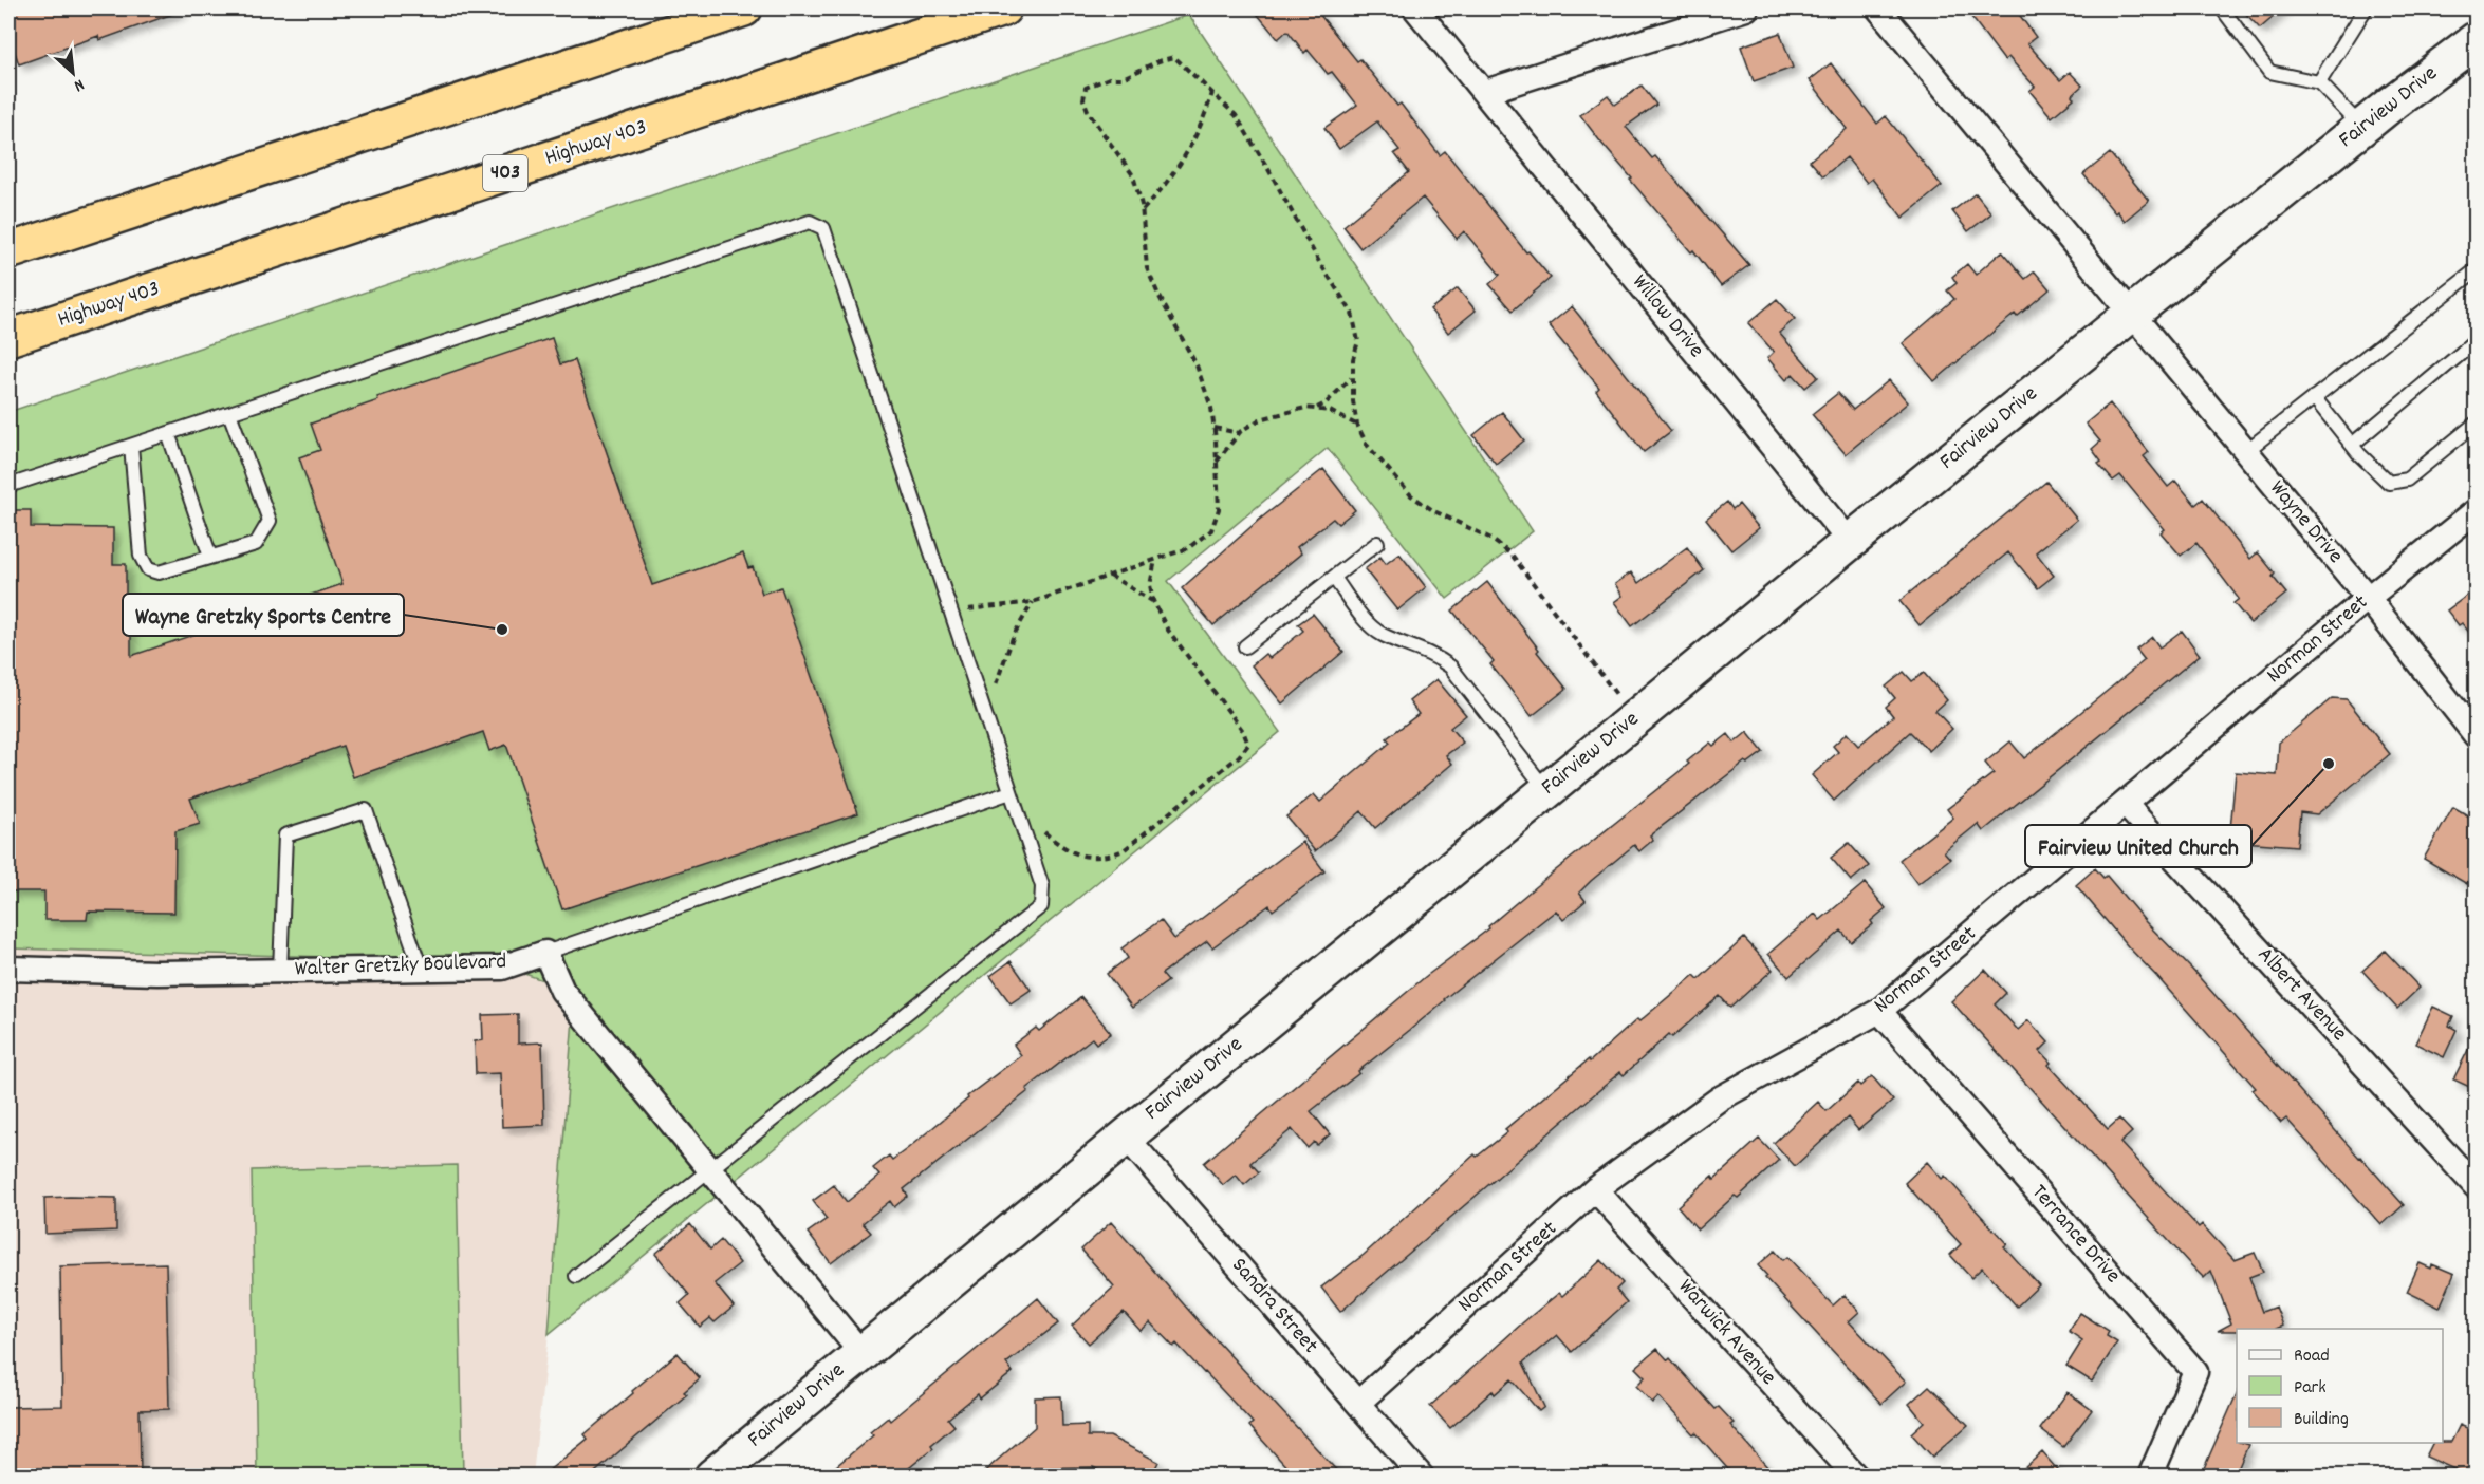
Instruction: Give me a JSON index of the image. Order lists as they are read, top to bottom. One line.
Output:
{"streets":{"highway":["Highway 403","403"],"main road":["Fairview Drive"],"street":["Willow Drive","Wayne Drive","Norman Street","Walter Gretzky Boulevard","Albert Avenue","Terrance Drive","Sandra Street","Warwick Avenue"]},"crossings":[["Fairview Drive","Willow Drive"],["Fairview Drive","Wayne Drive"],["Fairview Drive","Sandra Street"],["Wayne Drive","Norman Street"],["Norman Street","Albert Avenue"],["Norman Street","Terrance Drive"],["Norman Street","Sandra Street"],["Norman Street","Warwick Avenue"]],"places":["Wayne Gretzky Sports Centre","Fairview United Church"],"legend":["Road","Park","Building"],"north":"bottom right"}
